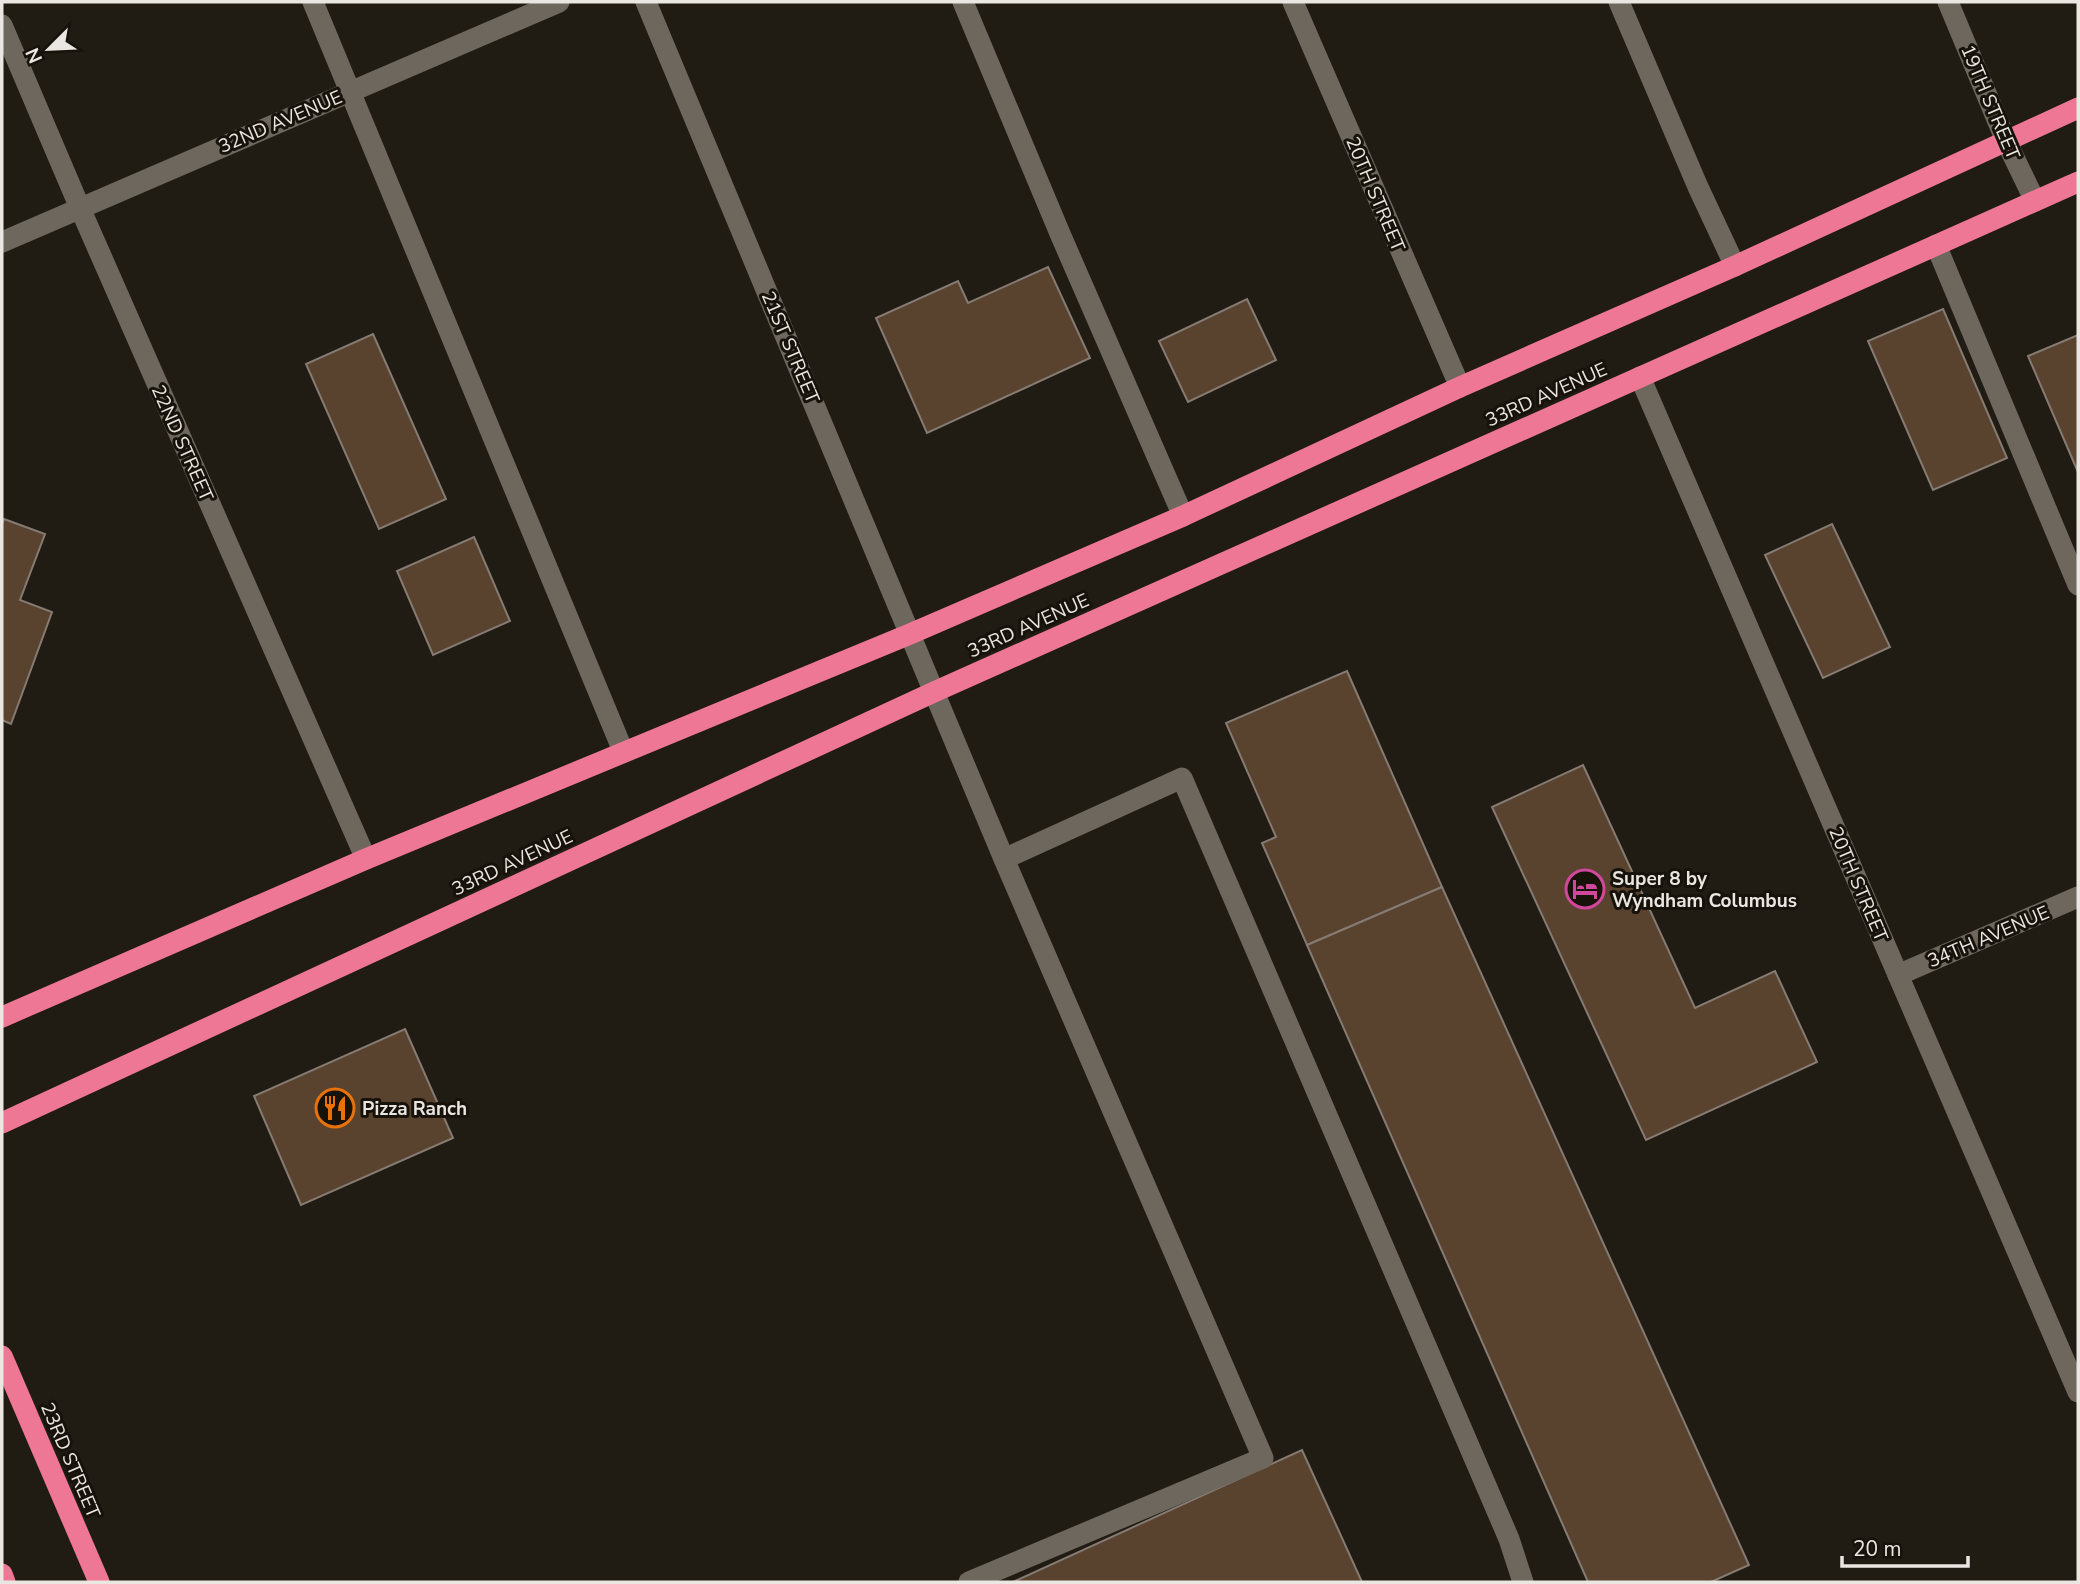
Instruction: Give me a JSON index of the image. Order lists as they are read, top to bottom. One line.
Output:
{"streets":{"highway":["33RD AVENUE","23RD STREET"],"street":["19TH STREET","32ND AVENUE","20TH STREET","21ST STREET","22ND STREET","34TH AVENUE"]},"crossings":[["19TH STREET","33RD AVENUE"],["32ND AVENUE","22ND STREET"],["20TH STREET","33RD AVENUE"],["20TH STREET","34TH AVENUE"],["21ST STREET","33RD AVENUE"],["33RD AVENUE","22ND STREET"]],"places":{"hotel":["Super 8 by Wyndham Columbus"],"restaurant":["Pizza Ranch"]},"scale_bar":"20 m","north":"bottom left"}
